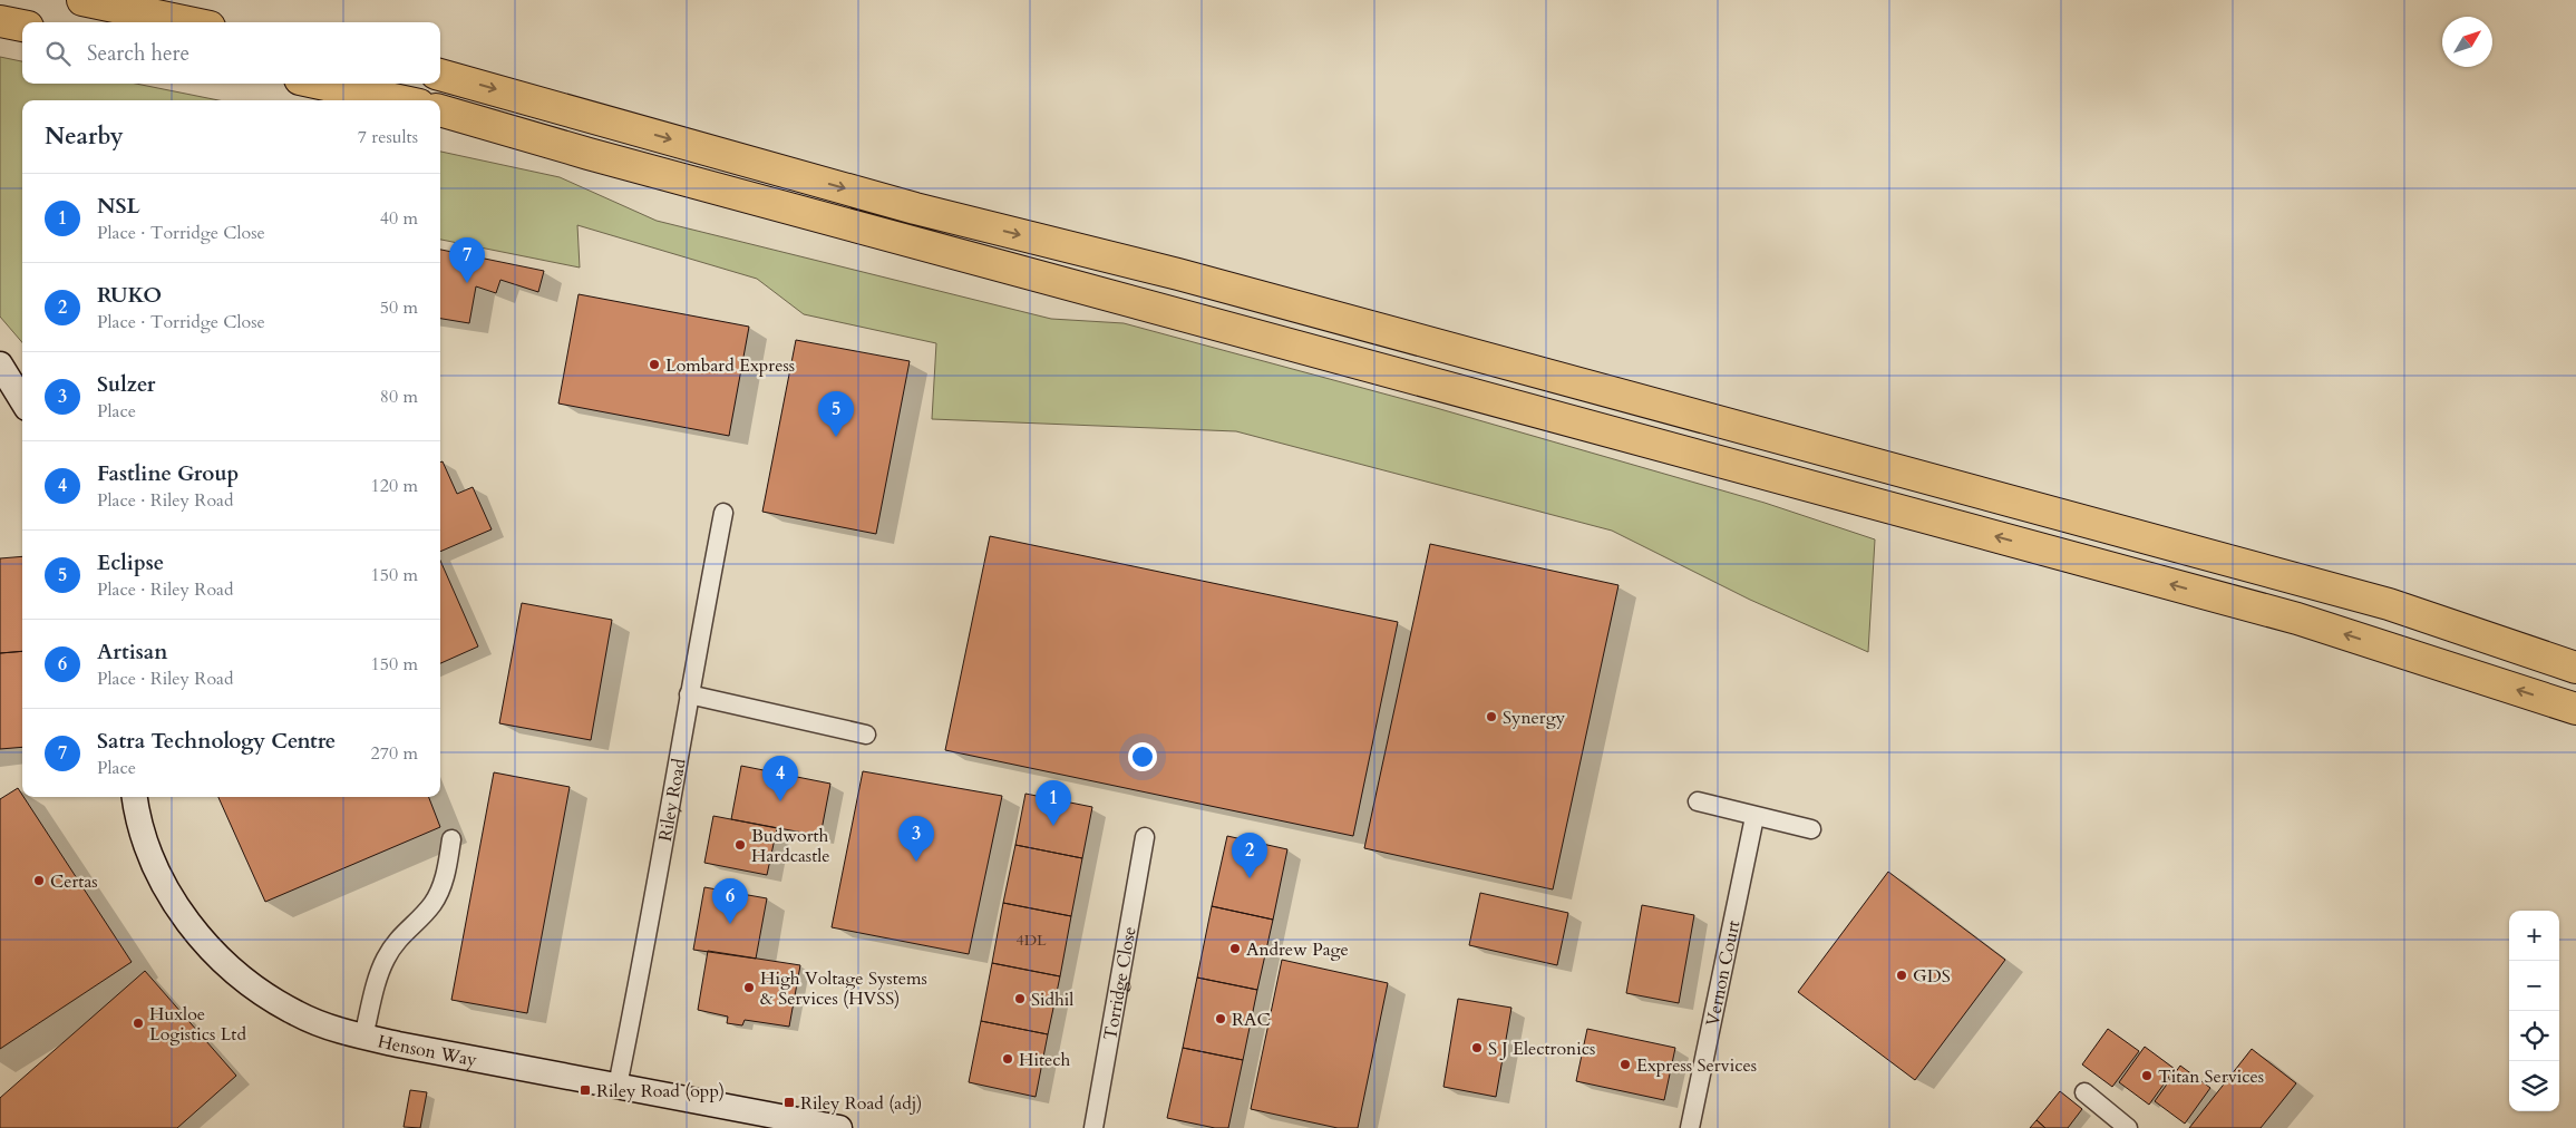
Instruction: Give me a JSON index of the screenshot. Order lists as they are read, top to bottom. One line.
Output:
{"streets":{"street":["Riley Road","Vernon Court","Torridge Close","Henson Way"]},"crossings":[["Riley Road","Henson Way"]],"places":{"other":["Lombard Express","Synergy","Budworth Hardcastle","Certas","Andrew Page","GDS","High Voltage Systems & Services (HVSS)","Sidhil","RAC","Huxloe Logistics Ltd","S J Electronics","Hitech","Express Services","Titan Services"],"transit":["Riley Road (opp)","Riley Road (adj)"]},"house_numbers":["4DL"],"north":"top right","page":{"search":"Search here","heading":["Nearby","7 results"],"list":[{"mark":"1","name":"NSL","note":"Place · Torridge Close","value":"40 m"},{"mark":"2","name":"RUKO","note":"Place · Torridge Close","value":"50 m"},{"mark":"3","name":"Sulzer","note":"Place","value":"80 m"},{"mark":"4","name":"Fastline Group","note":"Place · Riley Road","value":"120 m"},{"mark":"5","name":"Eclipse","note":"Place · Riley Road","value":"150 m"},{"mark":"6","name":"Artisan","note":"Place · Riley Road","value":"150 m"},{"mark":"7","name":"Satra Technology Centre","note":"Place","value":"270 m"}],"pins":["7","5","4","1","3","2","6"],"map_buttons":["+","−"]}}
